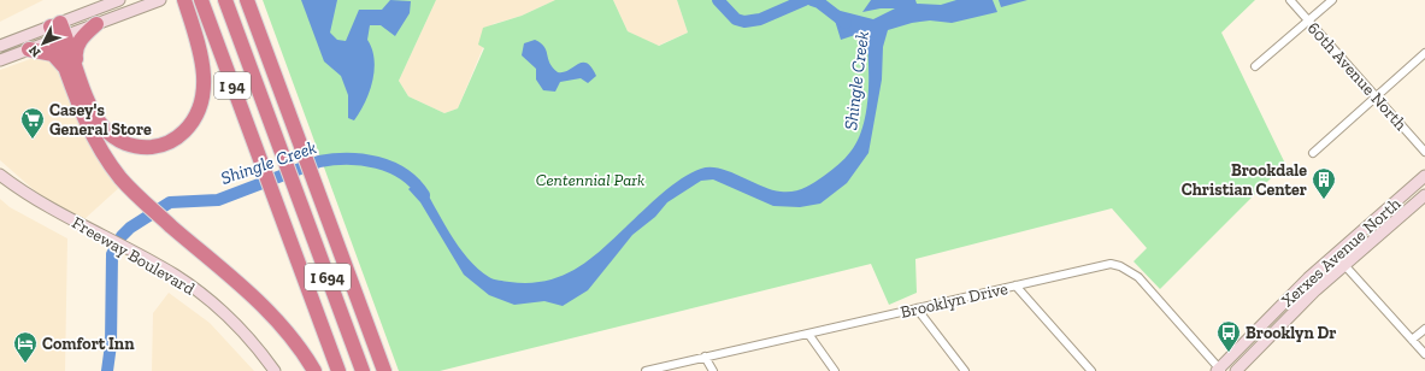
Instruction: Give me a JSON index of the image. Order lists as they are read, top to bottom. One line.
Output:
{"streets":{"highway":["I 94","I 694"],"street":["60th Avenue North","Xerxes Avenue North","Freeway Boulevard","Brooklyn Drive"]},"crossings":[["Xerxes Avenue North","Brooklyn Drive"]],"water":["Shingle Creek"],"parks":["Centennial Park"],"places":{"supermarket":["Casey's General Store"],"building":["Brookdale Christian Center"],"bus stop":["Brooklyn Dr"],"hotel":["Comfort Inn"]},"north":"bottom left"}
